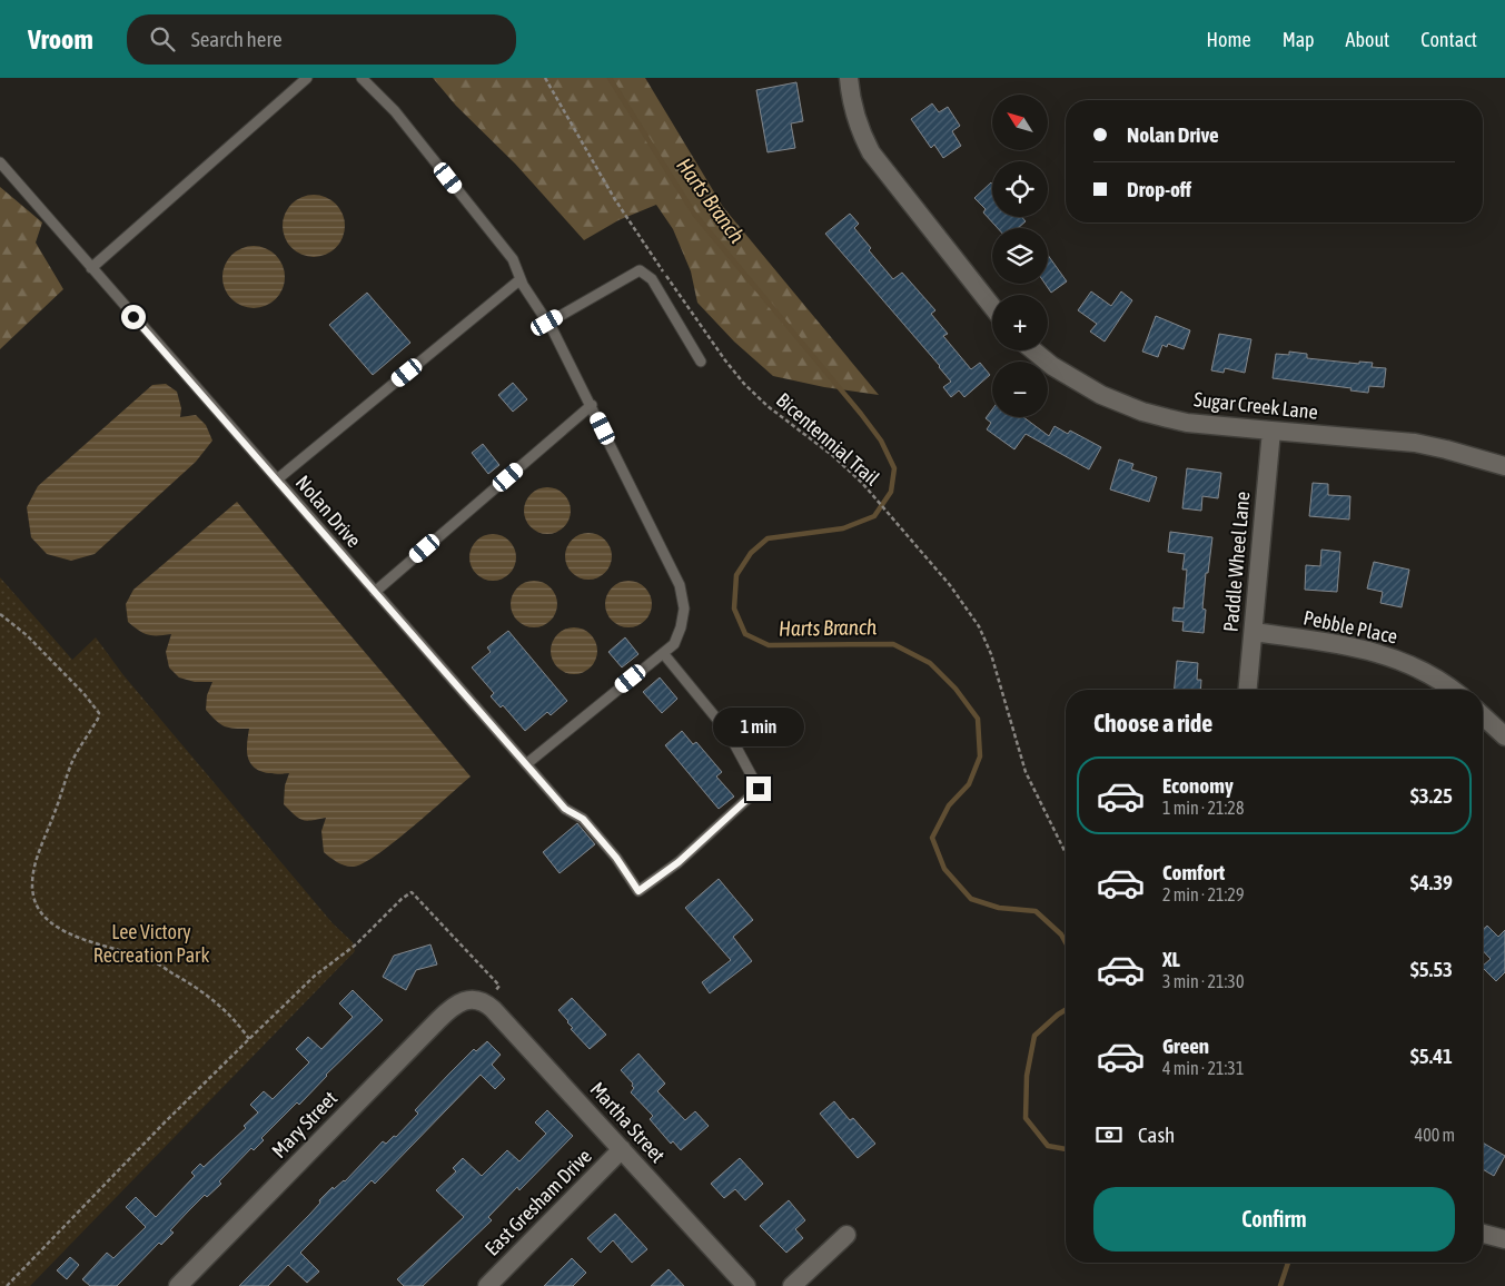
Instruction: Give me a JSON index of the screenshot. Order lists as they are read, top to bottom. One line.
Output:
{"streets":{"street":["Sugar Creek Lane","Paddle Wheel Lane","Pebble Place","Martha Street","Mary Street","East Gresham Drive"],"lane":["Nolan Drive"],"path":["Bicentennial Trail"]},"crossings":[["Sugar Creek Lane","Paddle Wheel Lane"],["Paddle Wheel Lane","Pebble Place"],["Martha Street","Mary Street"],["Martha Street","East Gresham Drive"]],"water":["Harts Branch"],"parks":["Lee Victory Recreation Park"],"north":"top left","page":{"header":"Vroom","search":"Search here","nav":["Home","Map","About","Contact"],"map_buttons":["+","−"],"banner":["Nolan Drive","Drop-off"],"heading":"Choose a ride","bubble":"1 min","list":[{"name":"Economy","note":"1 min · 21:28","value":"$3.25"},{"name":"Comfort","note":"2 min · 21:29","value":"$4.39"},{"name":"XL","note":"3 min · 21:30","value":"$5.53"},{"name":"Green","note":"4 min · 21:31","value":"$5.41"}],"pay":["Cash","400 m"],"buttons":"Confirm"}}
